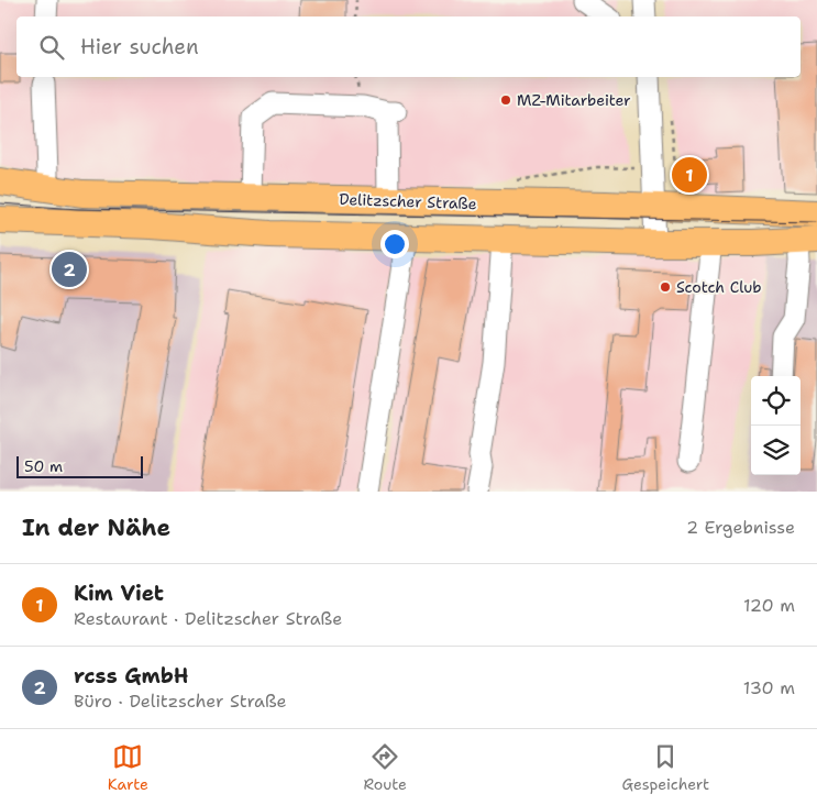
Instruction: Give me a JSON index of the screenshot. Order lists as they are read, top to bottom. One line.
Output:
{"streets":{"main road":["Delitzscher Straße"]},"places":["MZ-Mitarbeiter","Scotch Club"],"scale_bar":"50 m","page":{"search":"Hier suchen","pins":["1","2"],"scale":"50 m","heading":["In der Nähe","2 Ergebnisse"],"list":[{"mark":"1","name":"Kim Viet","note":"Restaurant · Delitzscher Straße","value":"120 m"},{"mark":"2","name":"rcss GmbH","note":"Büro · Delitzscher Straße","value":"130 m"}],"nav":["Karte","Route","Gespeichert"]}}
